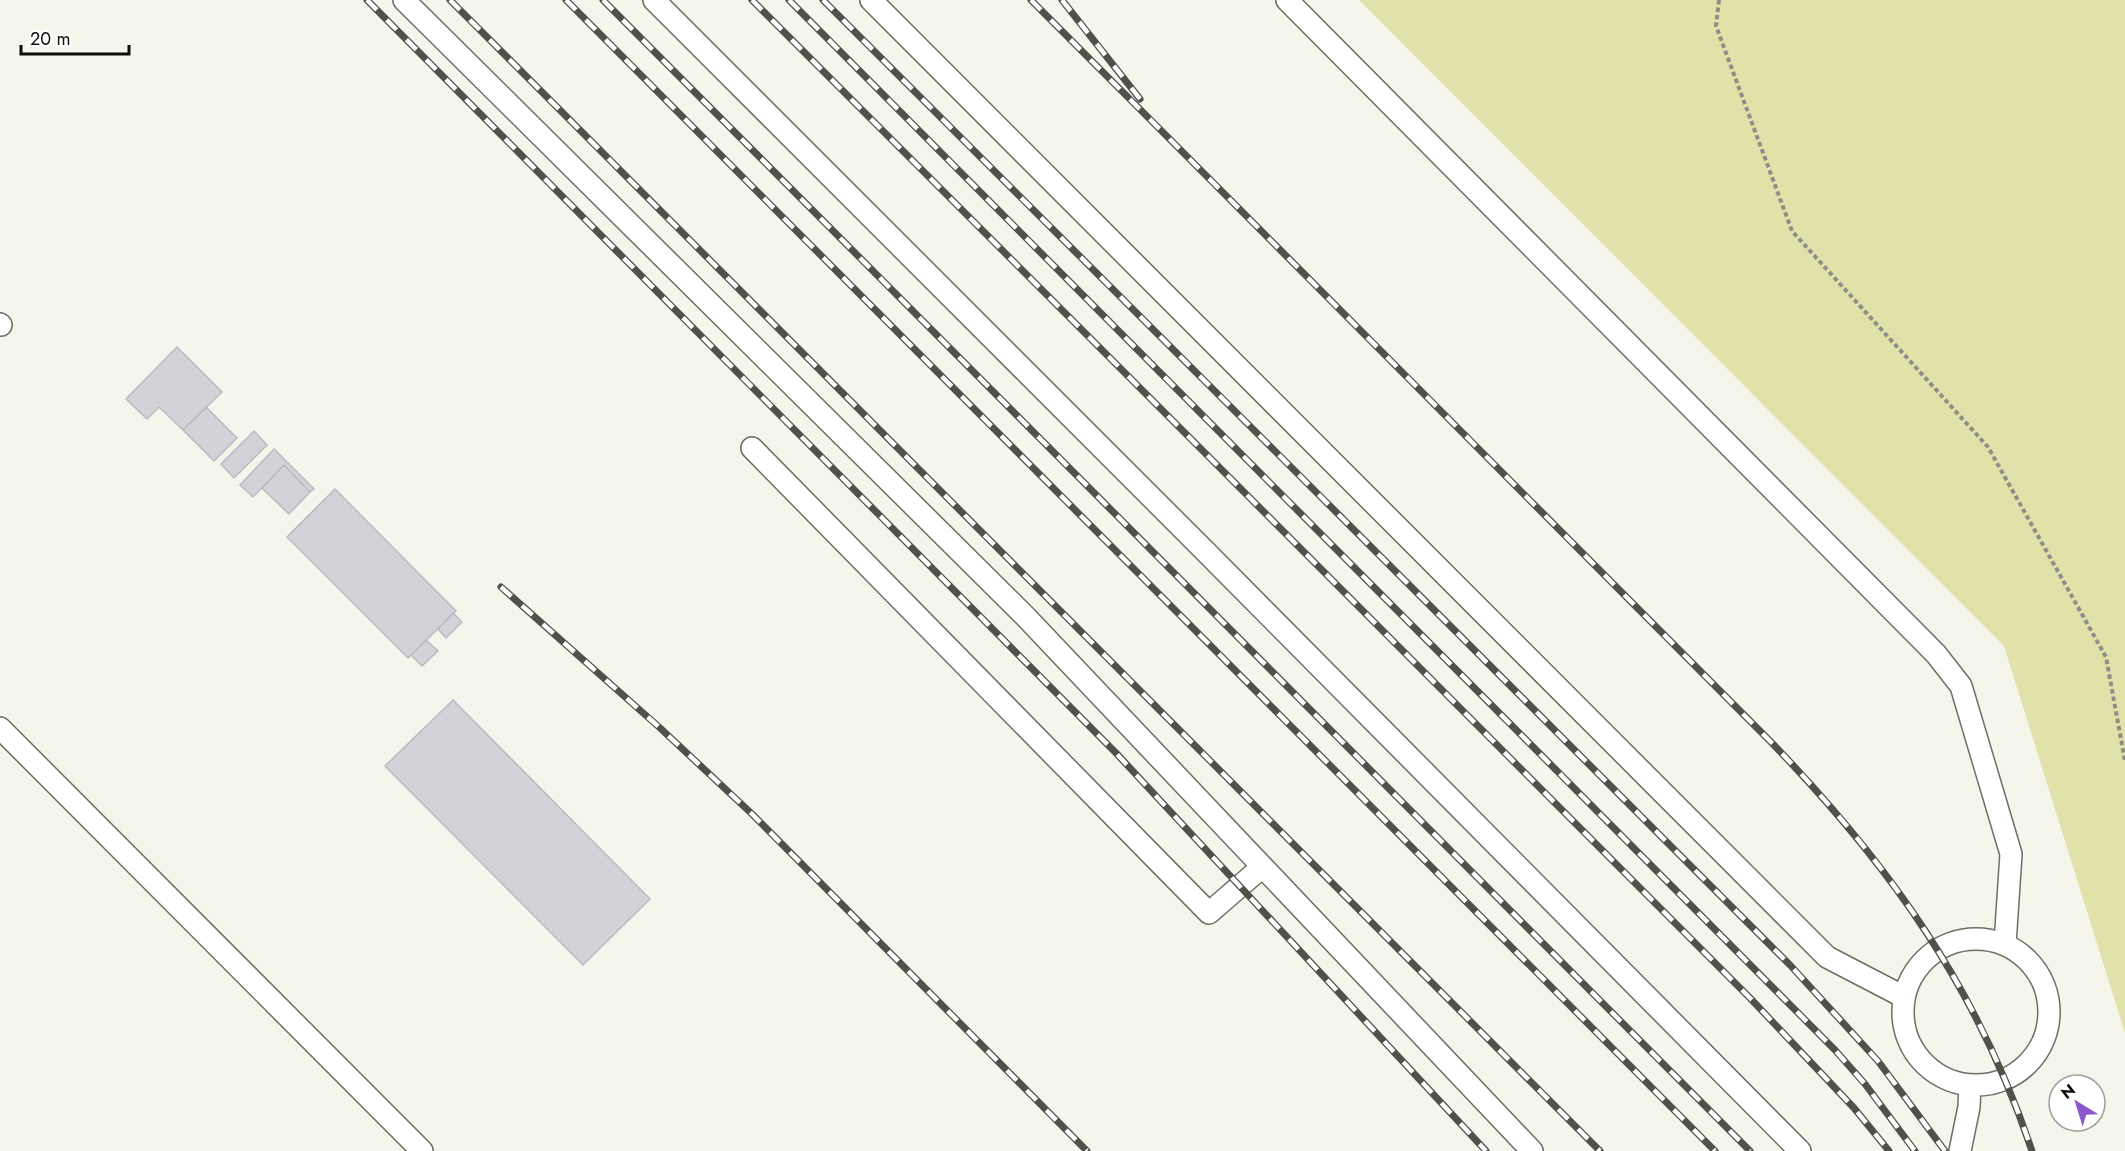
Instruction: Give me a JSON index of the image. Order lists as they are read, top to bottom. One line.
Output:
{"scale_bar":"20 m","north":"top left"}
